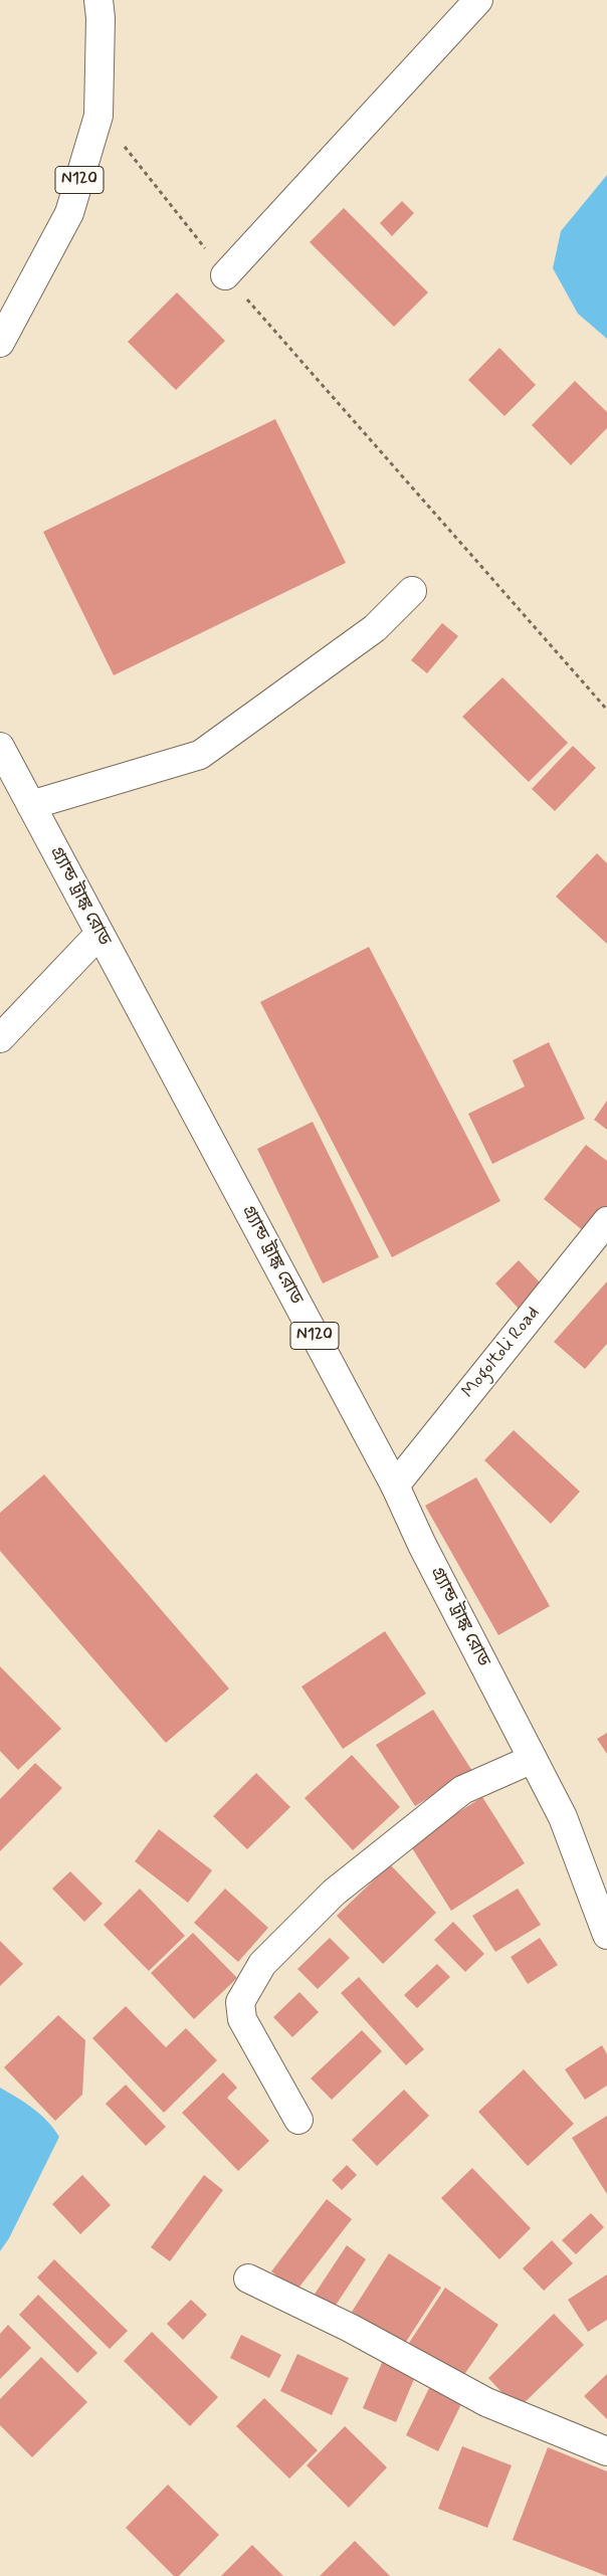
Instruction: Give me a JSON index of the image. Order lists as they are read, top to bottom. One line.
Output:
{"streets":{"main road":["N120","গ্র্যান্ড ট্রাঙ্ক রোড","Mogoltoli Road"]},"crossings":[["গ্র্যান্ড ট্রাঙ্ক রোড","Mogoltoli Road"]]}
